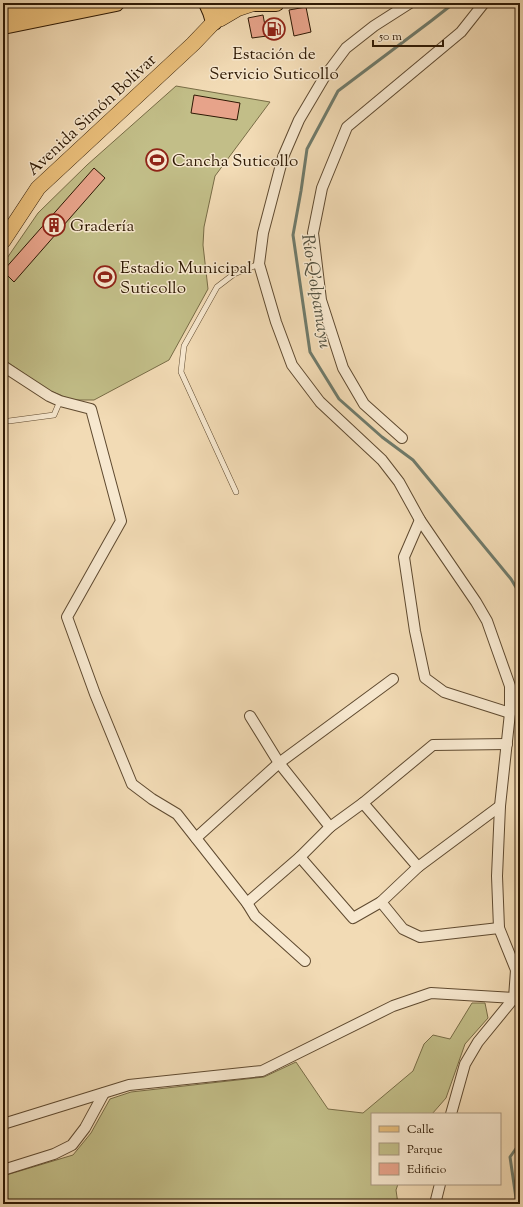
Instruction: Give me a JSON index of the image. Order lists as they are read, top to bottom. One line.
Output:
{"streets":{"main road":["Avenida Simón Bolivar"]},"water":["Río Q'olpamayu"],"places":{"fuel station":["Estación de Servicio Suticollo"],"sports":["Cancha Suticollo","Estadio Municipal Suticollo"],"building":["Gradería"]},"legend":["Calle","Parque","Edificio"],"scale_bar":"50 m"}
